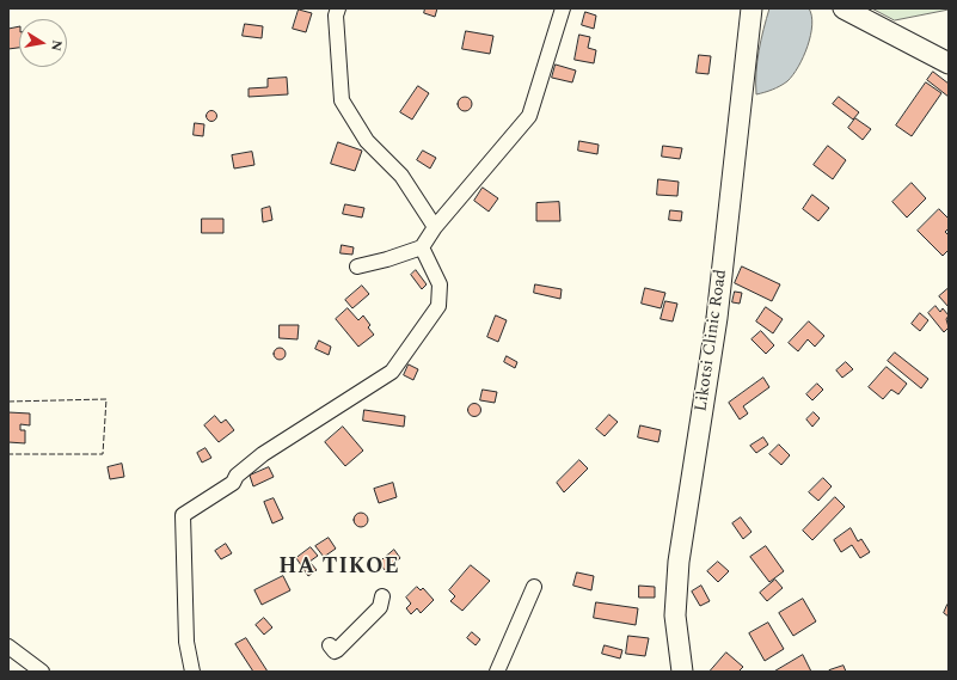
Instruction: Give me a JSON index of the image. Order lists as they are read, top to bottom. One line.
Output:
{"streets":{"street":["Likotsi Clinic Road"]},"districts":["HA TIKOE"],"north":"right"}
